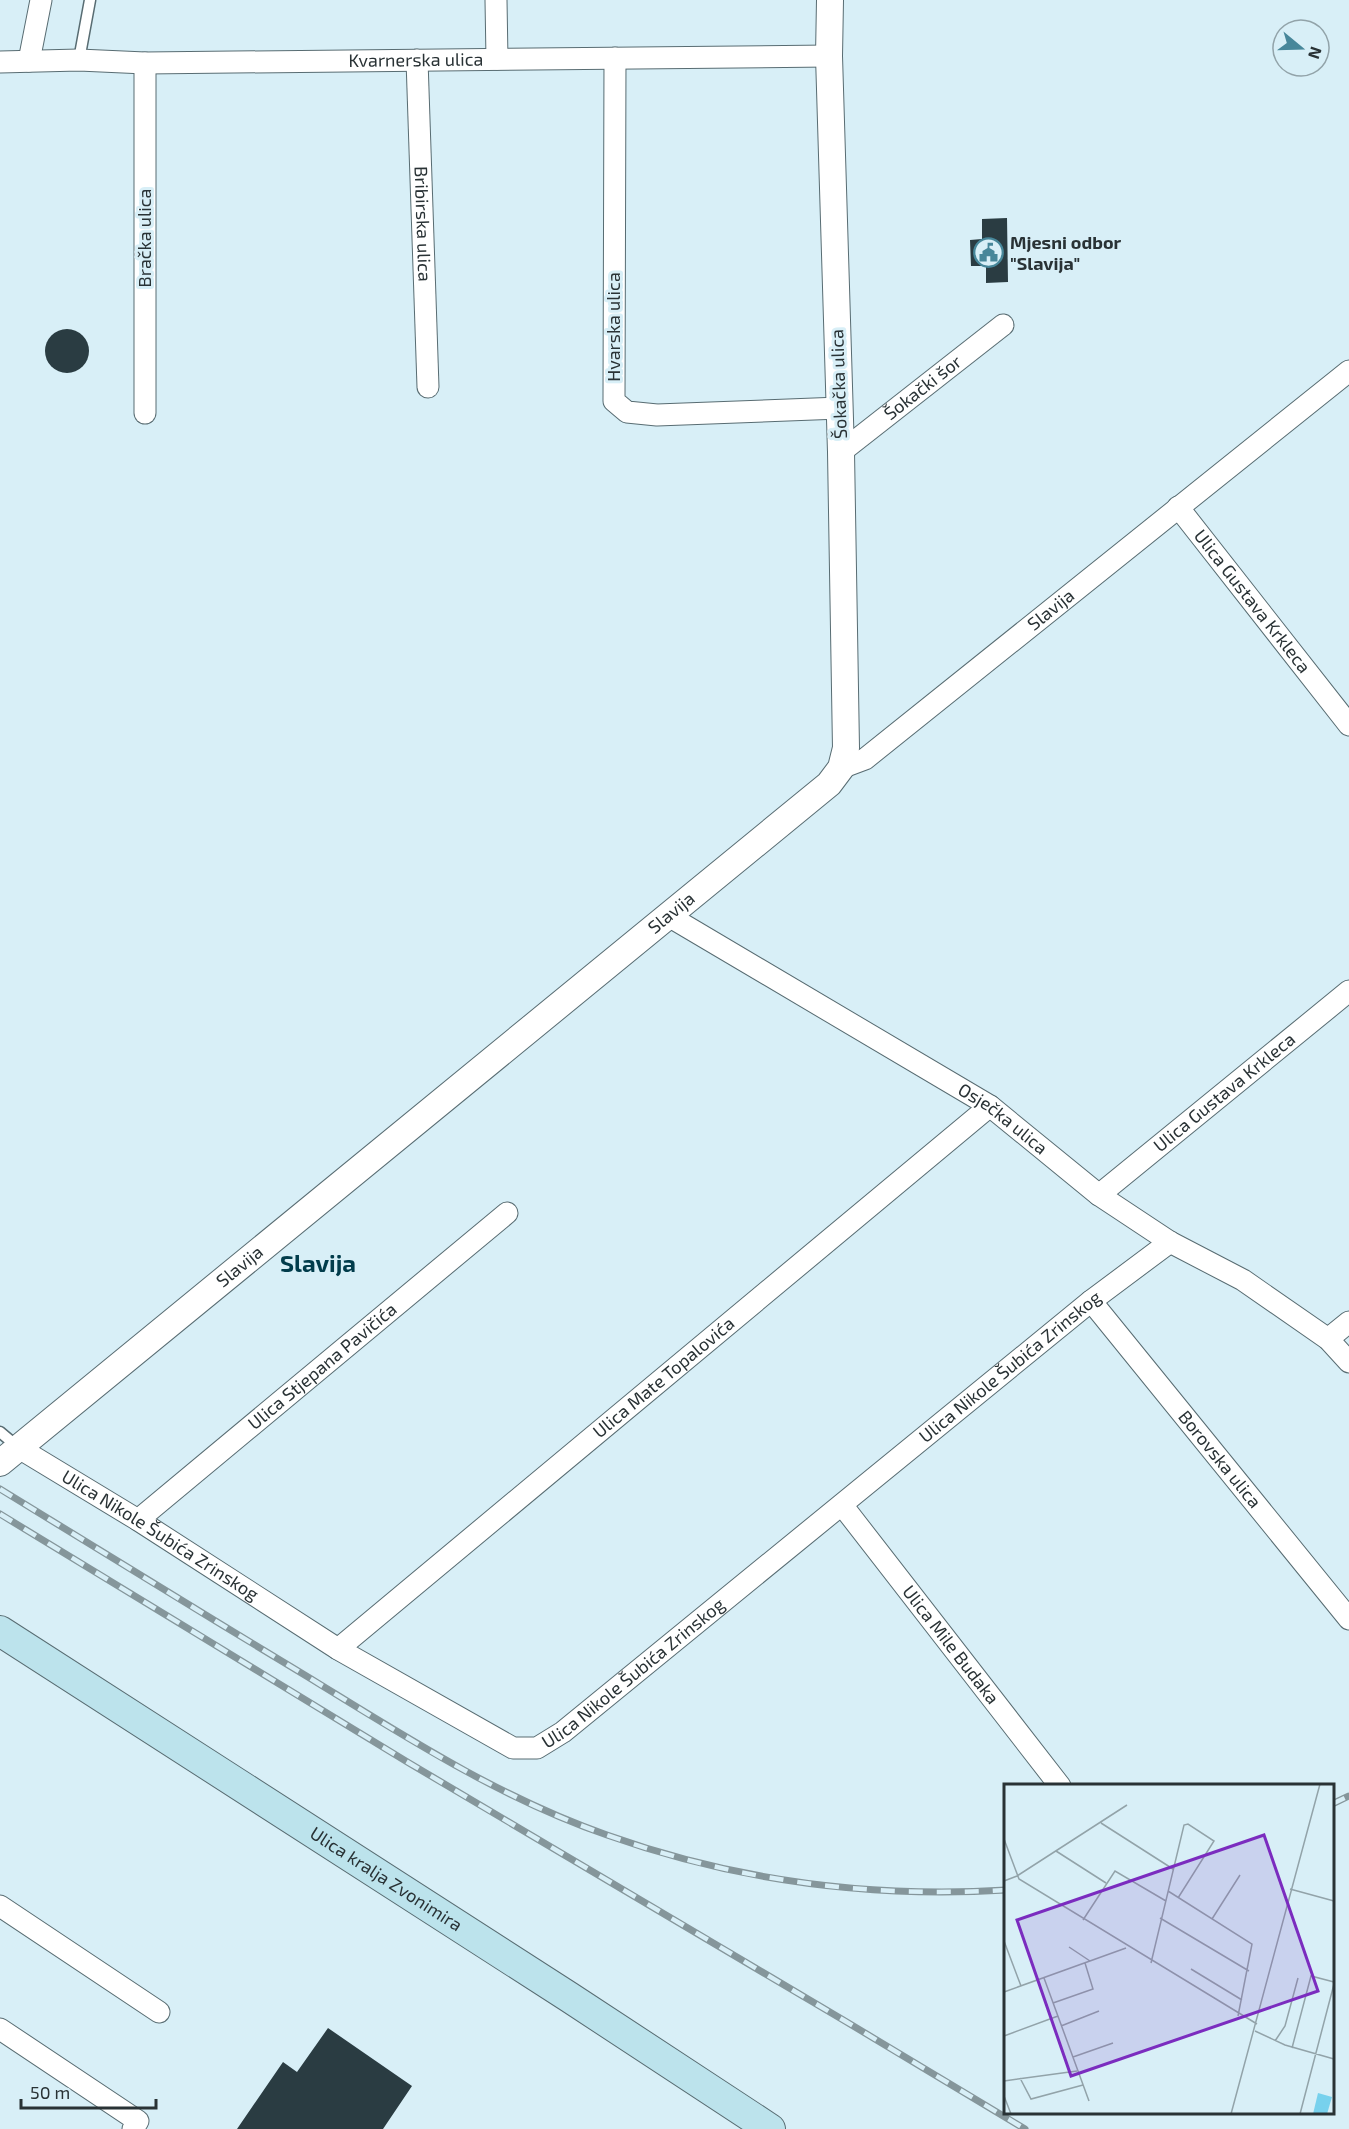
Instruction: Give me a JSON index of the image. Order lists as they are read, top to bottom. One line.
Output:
{"streets":{"main road":["Ulica kralja Zvonimira"],"street":["Kvarnerska ulica","Bribirska ulica","Bračka ulica","Hvarska ulica","Šokačka ulica","Šokački šor","Ulica Gustava Krkleca","Slavija","Osječka ulica","Ulica Stjepana Pavičića","Ulica Nikole Šubića Zrinskog","Ulica Mate Topalovića","Borovska ulica","Ulica Mile Budaka"]},"crossings":[["Kvarnerska ulica","Bribirska ulica"],["Kvarnerska ulica","Bračka ulica"],["Kvarnerska ulica","Hvarska ulica"],["Kvarnerska ulica","Šokačka ulica"],["Hvarska ulica","Šokačka ulica"],["Šokačka ulica","Šokački šor"],["Šokačka ulica","Slavija"],["Ulica Gustava Krkleca","Slavija"],["Ulica Gustava Krkleca","Osječka ulica"],["Slavija","Osječka ulica"],["Slavija","Ulica Nikole Šubića Zrinskog"],["Osječka ulica","Ulica Nikole Šubića Zrinskog"],["Osječka ulica","Ulica Mate Topalovića"],["Ulica Stjepana Pavičića","Ulica Nikole Šubića Zrinskog"],["Ulica Nikole Šubića Zrinskog","Ulica Mate Topalovića"],["Ulica Nikole Šubića Zrinskog","Borovska ulica"],["Ulica Nikole Šubića Zrinskog","Ulica Mile Budaka"]],"districts":["Slavija"],"places":{"public building":["Mjesni odbor \"Slavija\""]},"scale_bar":"50 m","north":"right"}
